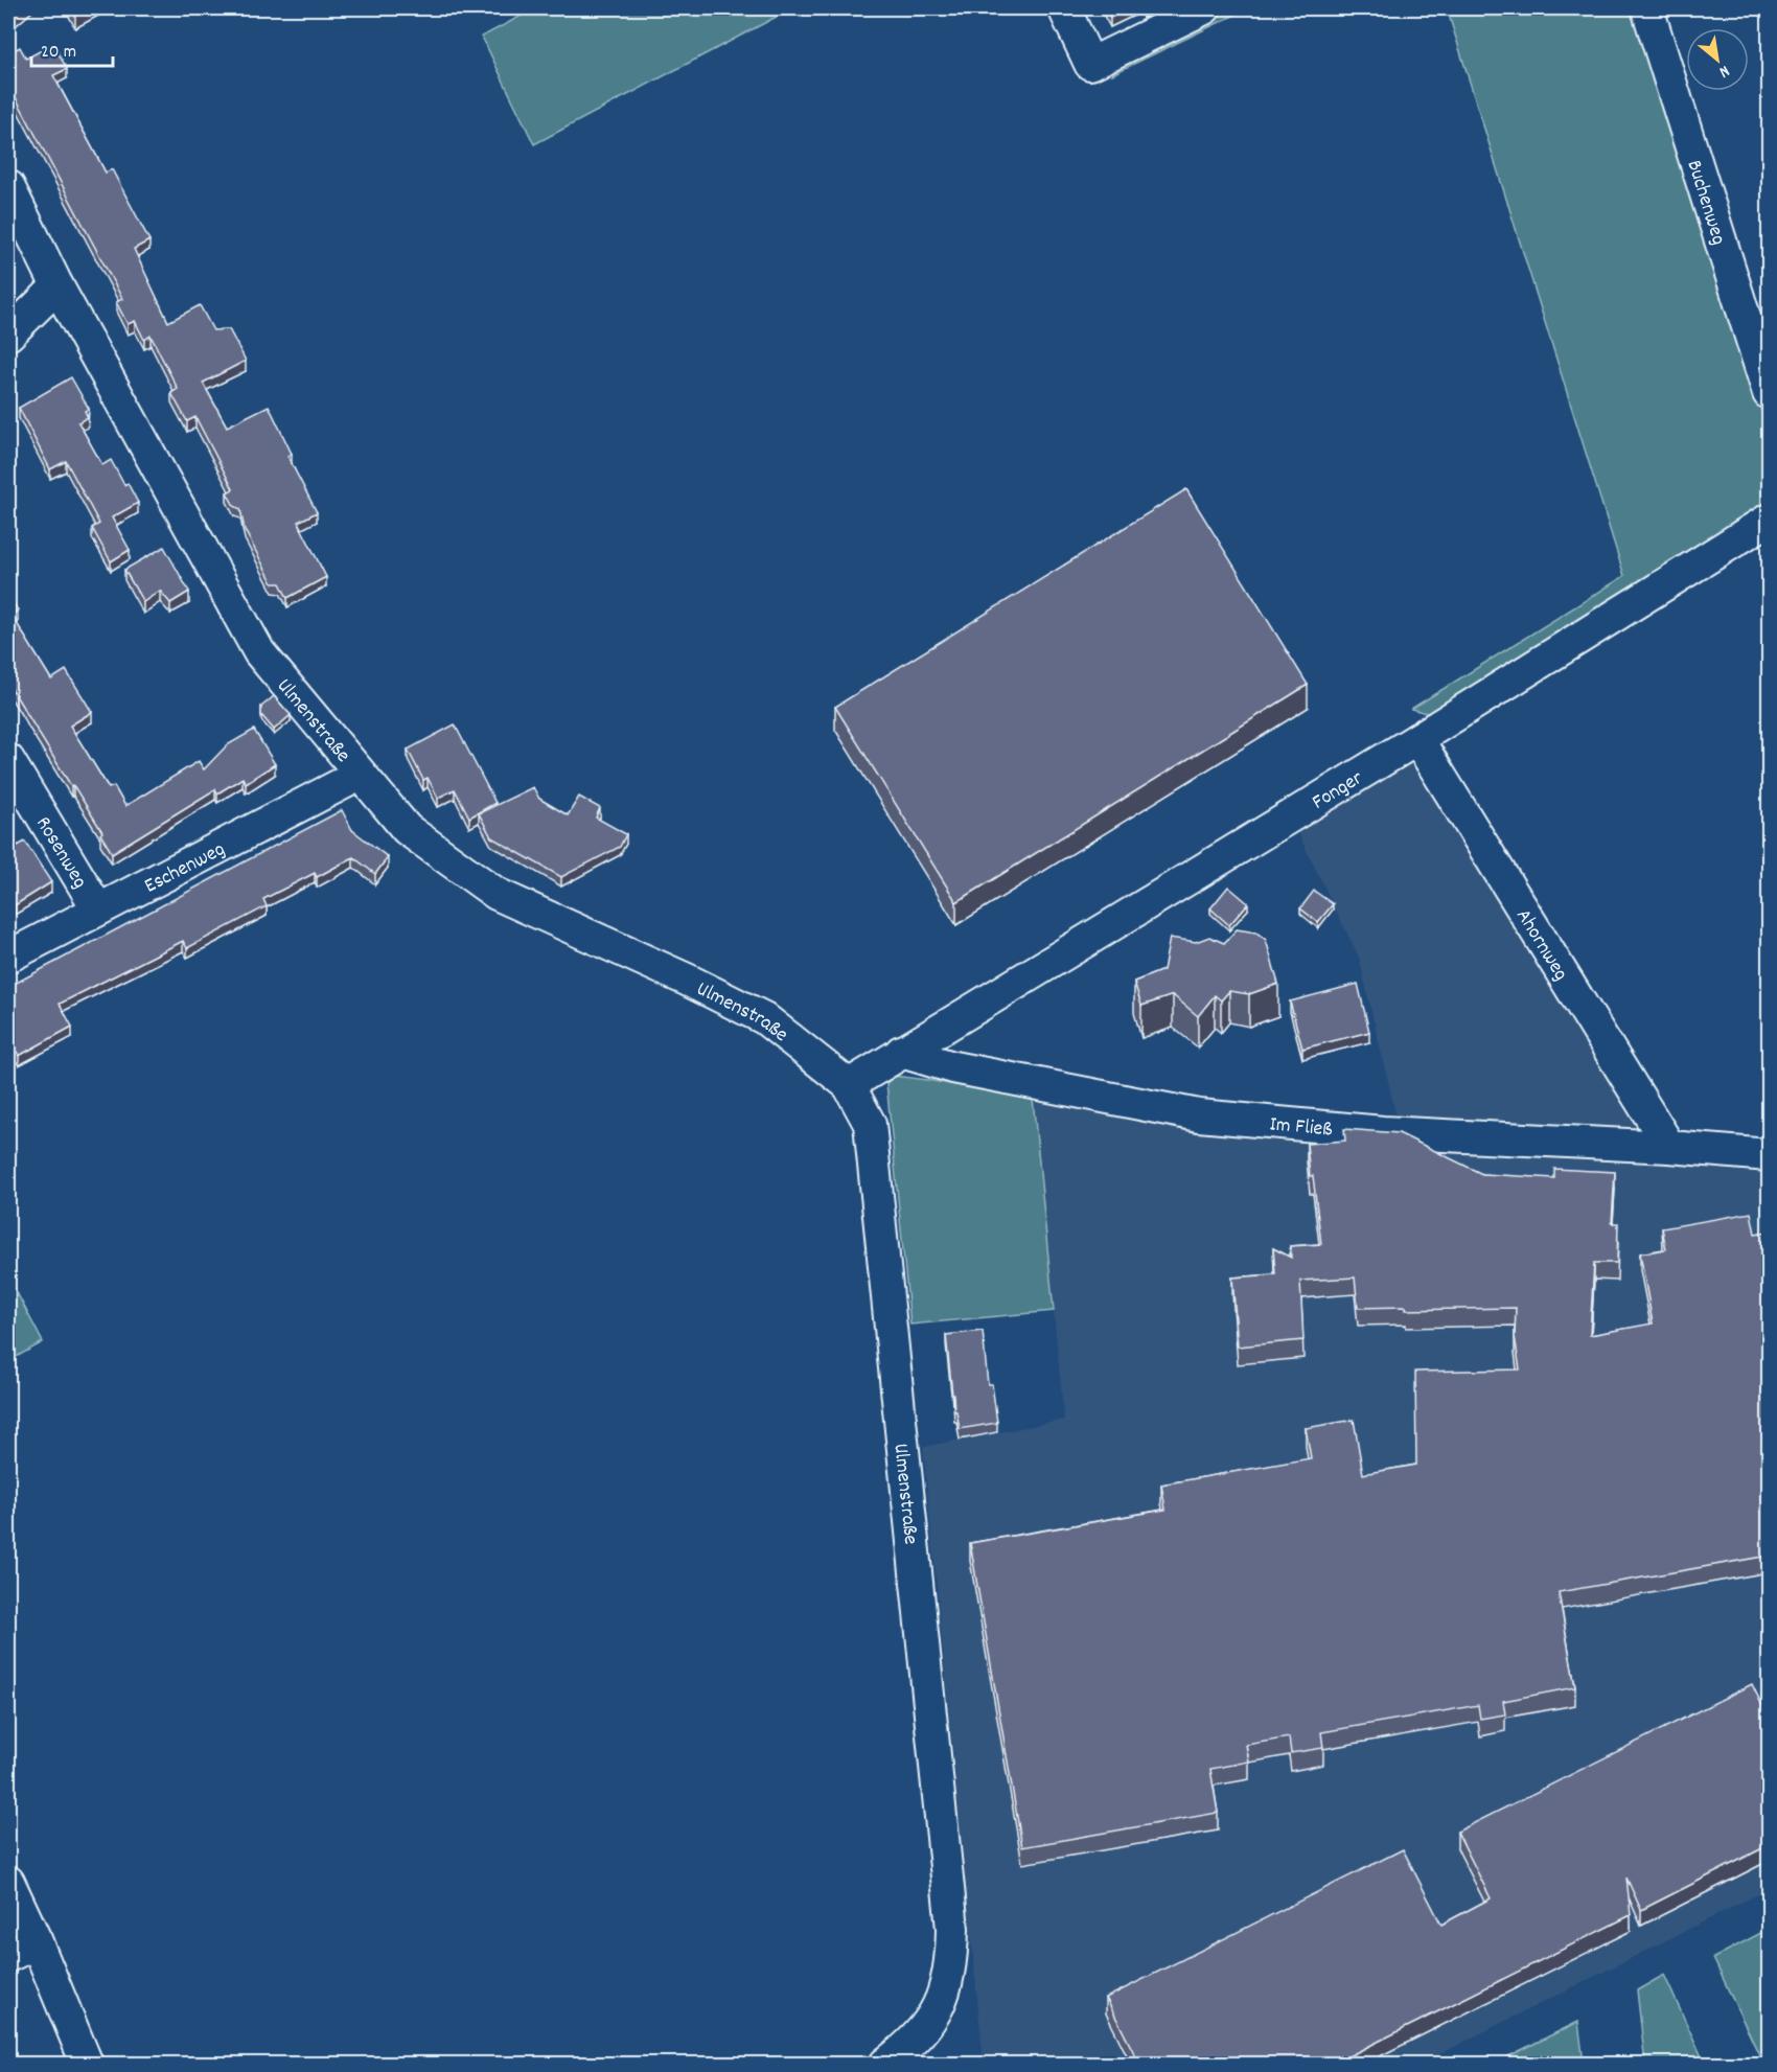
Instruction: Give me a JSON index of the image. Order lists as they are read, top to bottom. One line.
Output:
{"streets":{"street":["Buchenweg","Ulmenstraße","Fonger","Rosenweg","Eschenweg","Ahornweg","Im Fließ"]},"crossings":[["Ulmenstraße","Eschenweg"],["Fonger","Ahornweg"],["Fonger","Im Fließ"],["Rosenweg","Eschenweg"],["Ahornweg","Im Fließ"]],"scale_bar":"20 m","north":"bottom right"}
